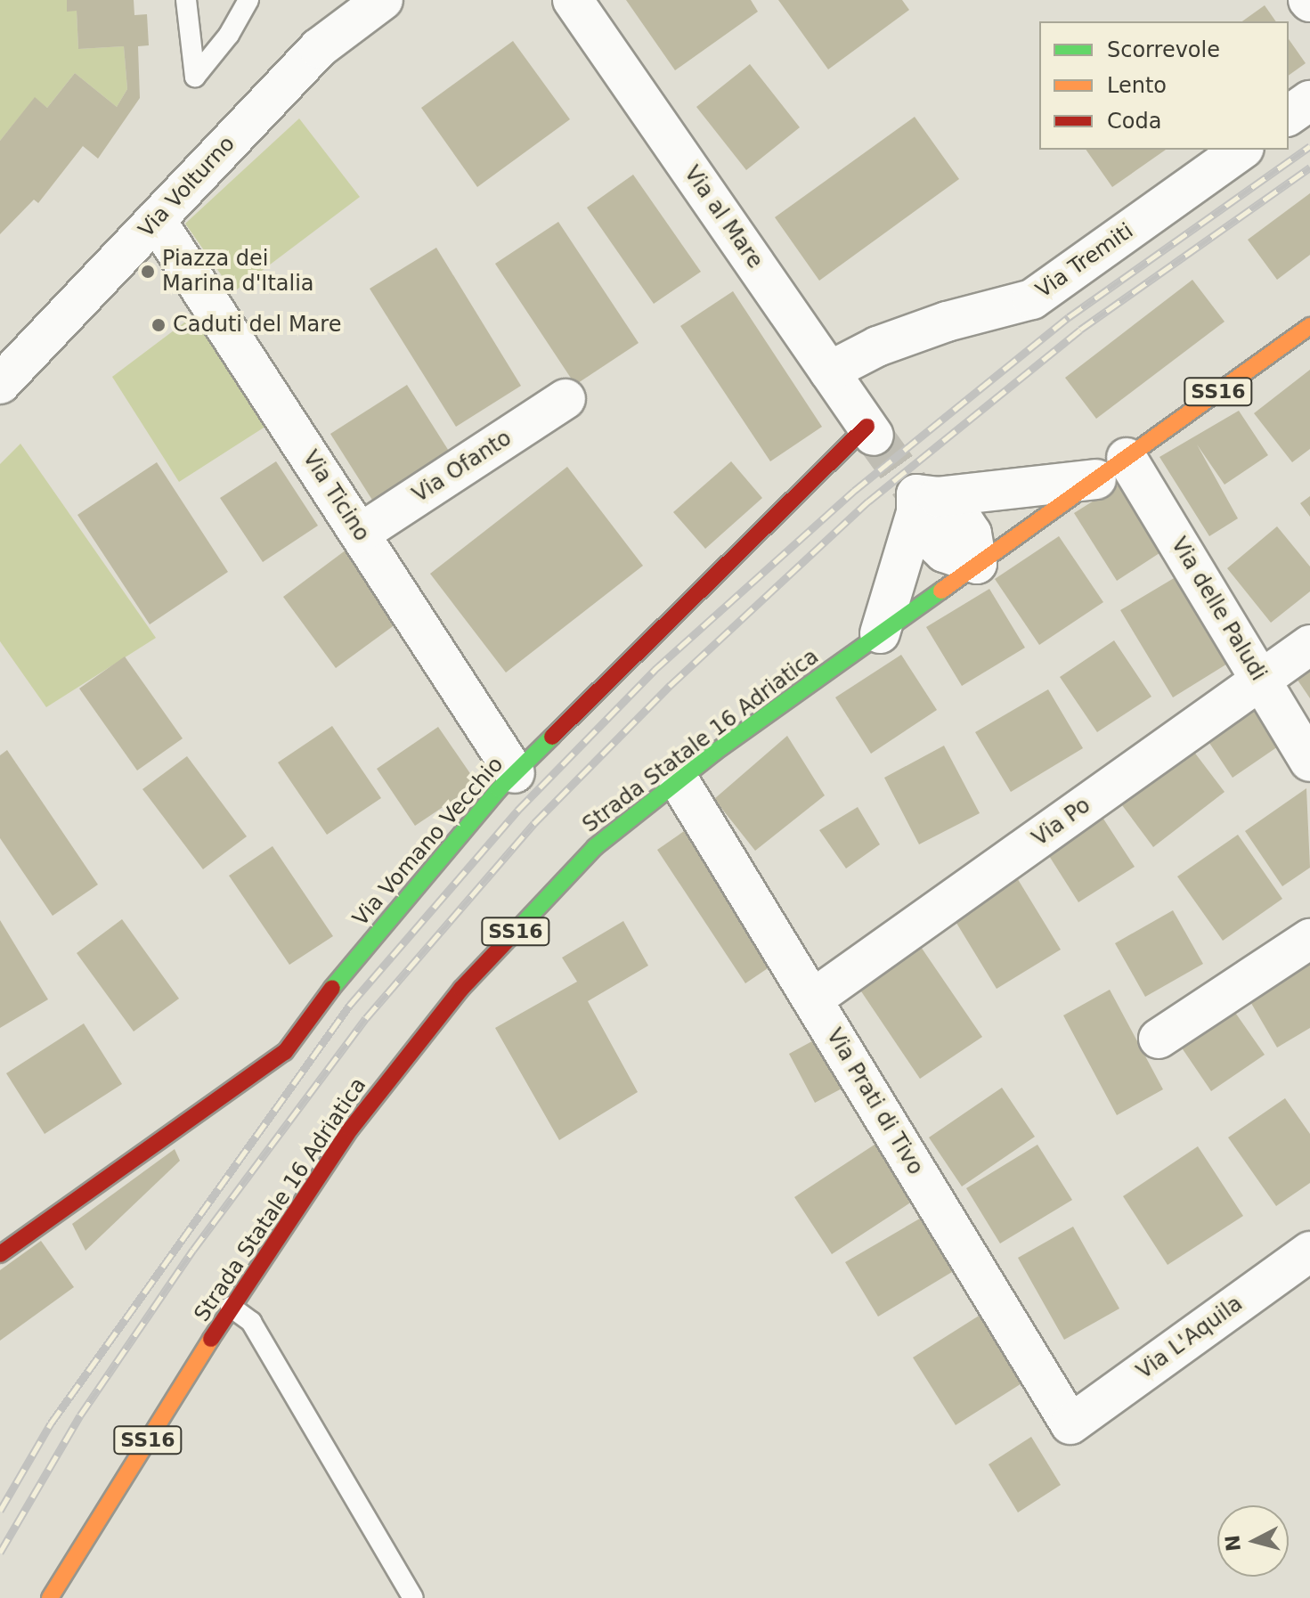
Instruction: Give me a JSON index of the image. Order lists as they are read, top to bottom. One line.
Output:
{"streets":{"main road":["SS16","Strada Statale 16 Adriatica","Via Vomano Vecchio"],"street":["Via Volturno","Via al Mare","Via Tremiti","Via Ofanto","Via Ticino","Via delle Paludi","Via Po","Via Prati di Tivo","Via L'Aquila"]},"crossings":[["Via Volturno","Via Ticino"],["Via al Mare","Via Tremiti"],["Via al Mare","Via Vomano Vecchio"],["Via Ofanto","Via Ticino"],["Via Ticino","Via Vomano Vecchio"],["Via delle Paludi","Strada Statale 16 Adriatica"],["Via delle Paludi","Via Po"],["Strada Statale 16 Adriatica","Via Prati di Tivo"],["Via Po","Via Prati di Tivo"],["Via Prati di Tivo","Via L'Aquila"]],"places":["Piazza dei Marina d'Italia","Caduti del Mare"],"legend":["Scorrevole","Lento","Coda"],"north":"left"}
